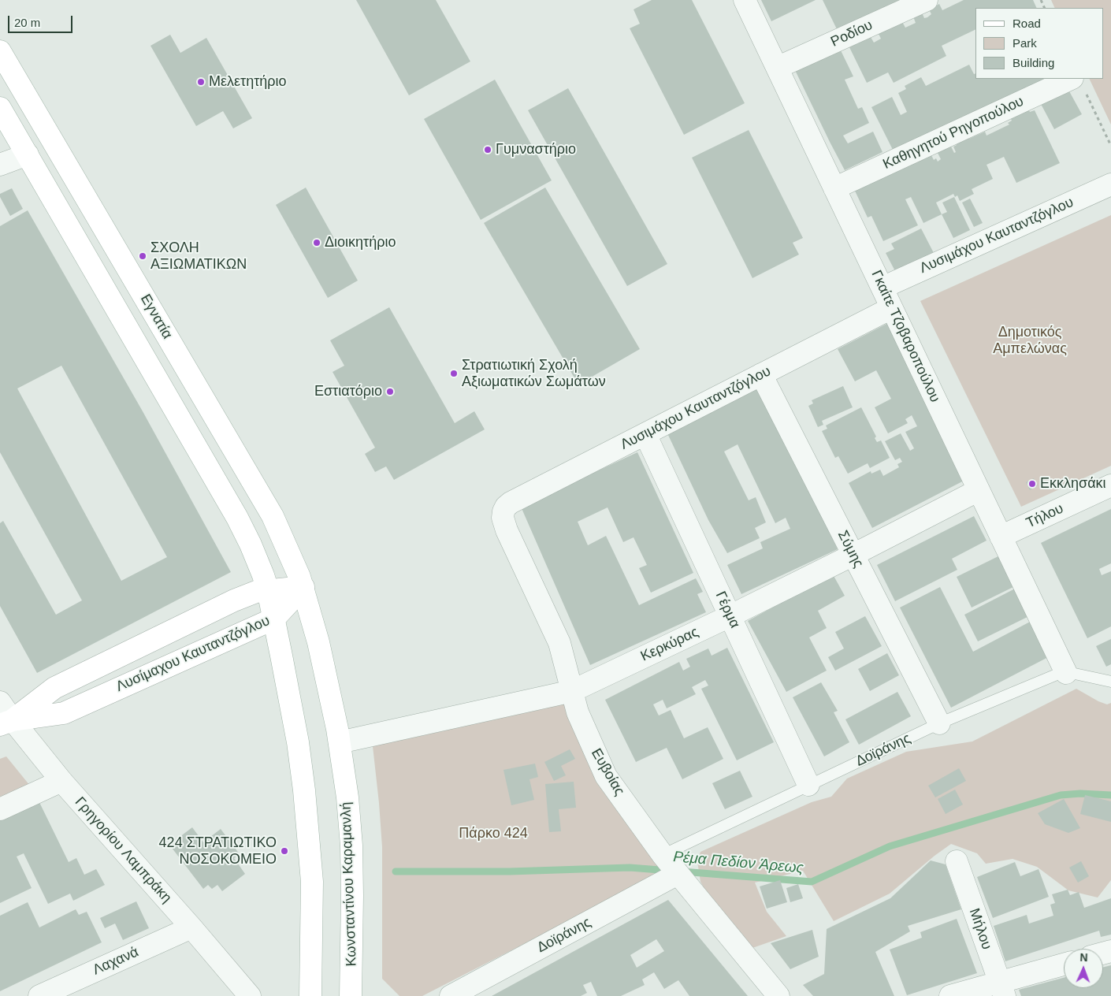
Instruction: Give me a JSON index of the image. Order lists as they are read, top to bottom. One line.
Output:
{"streets":{"main road":["Εγνατία","Λυσίμαχου Καυταντζόγλου","Κωνσταντίνου Καραμανλή"],"street":["Ροδίου","Καθηγητού Ρηγοπούλου","Λυσιμάχου Καυταντζόγλου","Γκαίτε Τζοβαροπούλου","Τήλου","Σύμης","Γέρμα","Κερκύρας","Δοϊράνης","Ευβοίας","Γρηγορίου Λαμπράκη","Μήλου","Λαχανά"]},"crossings":[["Ροδίου","Γκαίτε Τζοβαροπούλου"],["Καθηγητού Ρηγοπούλου","Γκαίτε Τζοβαροπούλου"],["Λυσιμάχου Καυταντζόγλου","Γκαίτε Τζοβαροπούλου"],["Λυσιμάχου Καυταντζόγλου","Σύμης"],["Λυσιμάχου Καυταντζόγλου","Γέρμα"],["Λυσιμάχου Καυταντζόγλου","Ευβοίας"],["Εγνατία","Λυσίμαχου Καυταντζόγλου"],["Εγνατία","Κωνσταντίνου Καραμανλή"],["Γκαίτε Τζοβαροπούλου","Τήλου"],["Γκαίτε Τζοβαροπούλου","Κερκύρας"],["Γκαίτε Τζοβαροπούλου","Δοϊράνης"],["Σύμης","Κερκύρας"],["Σύμης","Δοϊράνης"],["Γέρμα","Κερκύρας"],["Γέρμα","Δοϊράνης"],["Κερκύρας","Ευβοίας"],["Κερκύρας","Κωνσταντίνου Καραμανλή"],["Λυσίμαχου Καυταντζόγλου","Γρηγορίου Λαμπράκη"],["Λυσίμαχου Καυταντζόγλου","Κωνσταντίνου Καραμανλή"],["Δοϊράνης","Ευβοίας"],["Γρηγορίου Λαμπράκη","Λαχανά"]],"water":["Ρέμα Πεδίον Άρεως"],"parks":["Δημοτικός Αμπελώνας","Πάρκο 424"],"places":["Μελετητήριο","Γυμναστήριο","Διοικητήριο","ΣΧΟΛΗ ΑΞΙΩΜΑΤΙΚΩΝ","Στρατιωτική Σχολή Αξιωματικών Σωμάτων","Εστιατόριο","Εκκλησάκι","424 ΣΤΡΑΤΙΩΤΙΚΟ ΝΟΣΟΚΟΜΕΙΟ"],"legend":["Road","Park","Building"],"scale_bar":"20 m","north":"top"}
